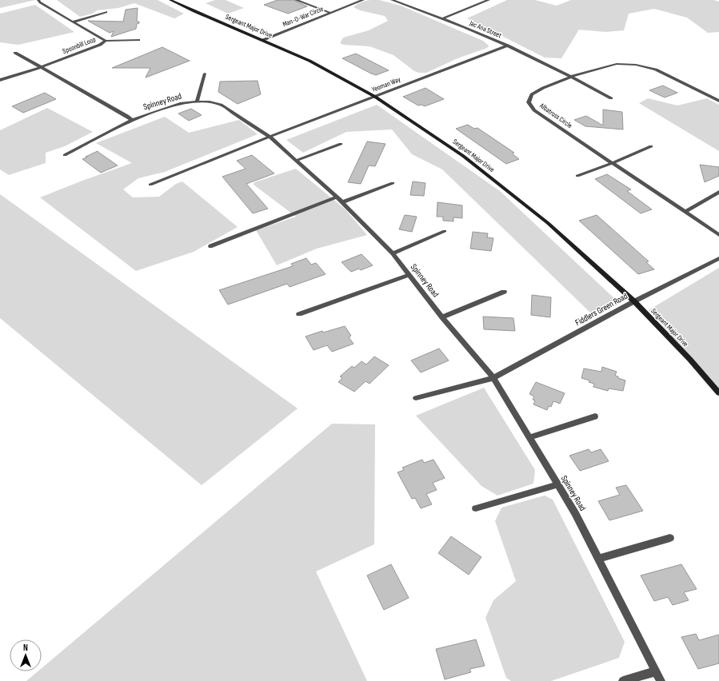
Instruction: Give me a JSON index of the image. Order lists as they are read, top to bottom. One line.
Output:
{"streets":{"street":["Man-O-War Circle","Sergeant Major Drive","Jac Ana Street","Spoonbill Loop","Yeoman Way","Spinney Road","Albatross Circle","Fiddlers Green Road"]},"crossings":[["Man-O-War Circle","Sergeant Major Drive"],["Sergeant Major Drive","Yeoman Way"],["Sergeant Major Drive","Fiddlers Green Road"],["Jac Ana Street","Yeoman Way"],["Jac Ana Street","Albatross Circle"],["Yeoman Way","Spinney Road"],["Spinney Road","Fiddlers Green Road"]],"north":"top"}
